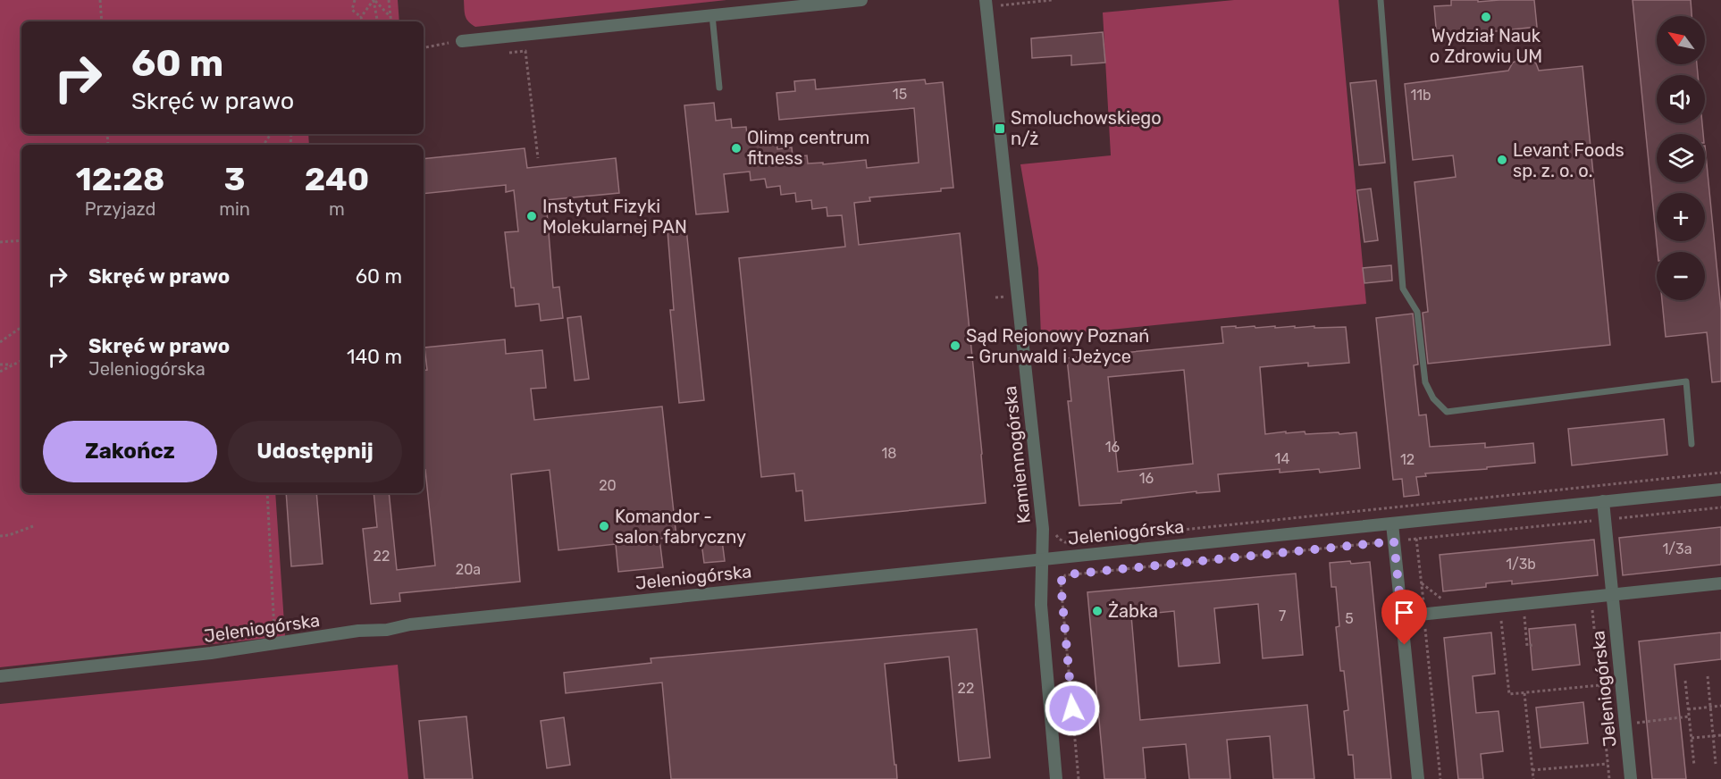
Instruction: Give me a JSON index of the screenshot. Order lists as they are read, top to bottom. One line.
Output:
{"streets":{"street":["Kamiennogórska","Jeleniogórska"]},"crossings":[["Kamiennogórska","Jeleniogórska"]],"places":{"other":["Wydział Nauk o Zdrowiu UM","Olimp centrum fitness","Levant Foods sp. z. o. o.","Instytut Fizyki Molekularnej PAN","Sąd Rejonowy Poznań - Grunwald i Jeżyce","Komandor - salon fabryczny","Żabka"],"transit":["Smoluchowskiego n/ż"]},"house_numbers":["15","11b","16","18","14","12","16","20","1/3a","22","1/3b","20a","7","5","22"],"north":"top left","page":{"map_buttons":["+","−"],"turn":["60 m","Skręć w prawo"],"eta":["12:28","Przyjazd","3","min","240","m"],"list":[{"name":"Skręć w prawo","value":"60 m"},{"name":"Skręć w prawo","note":"Jeleniogórska","value":"140 m"}],"buttons":["Zakończ","Udostępnij"]}}
